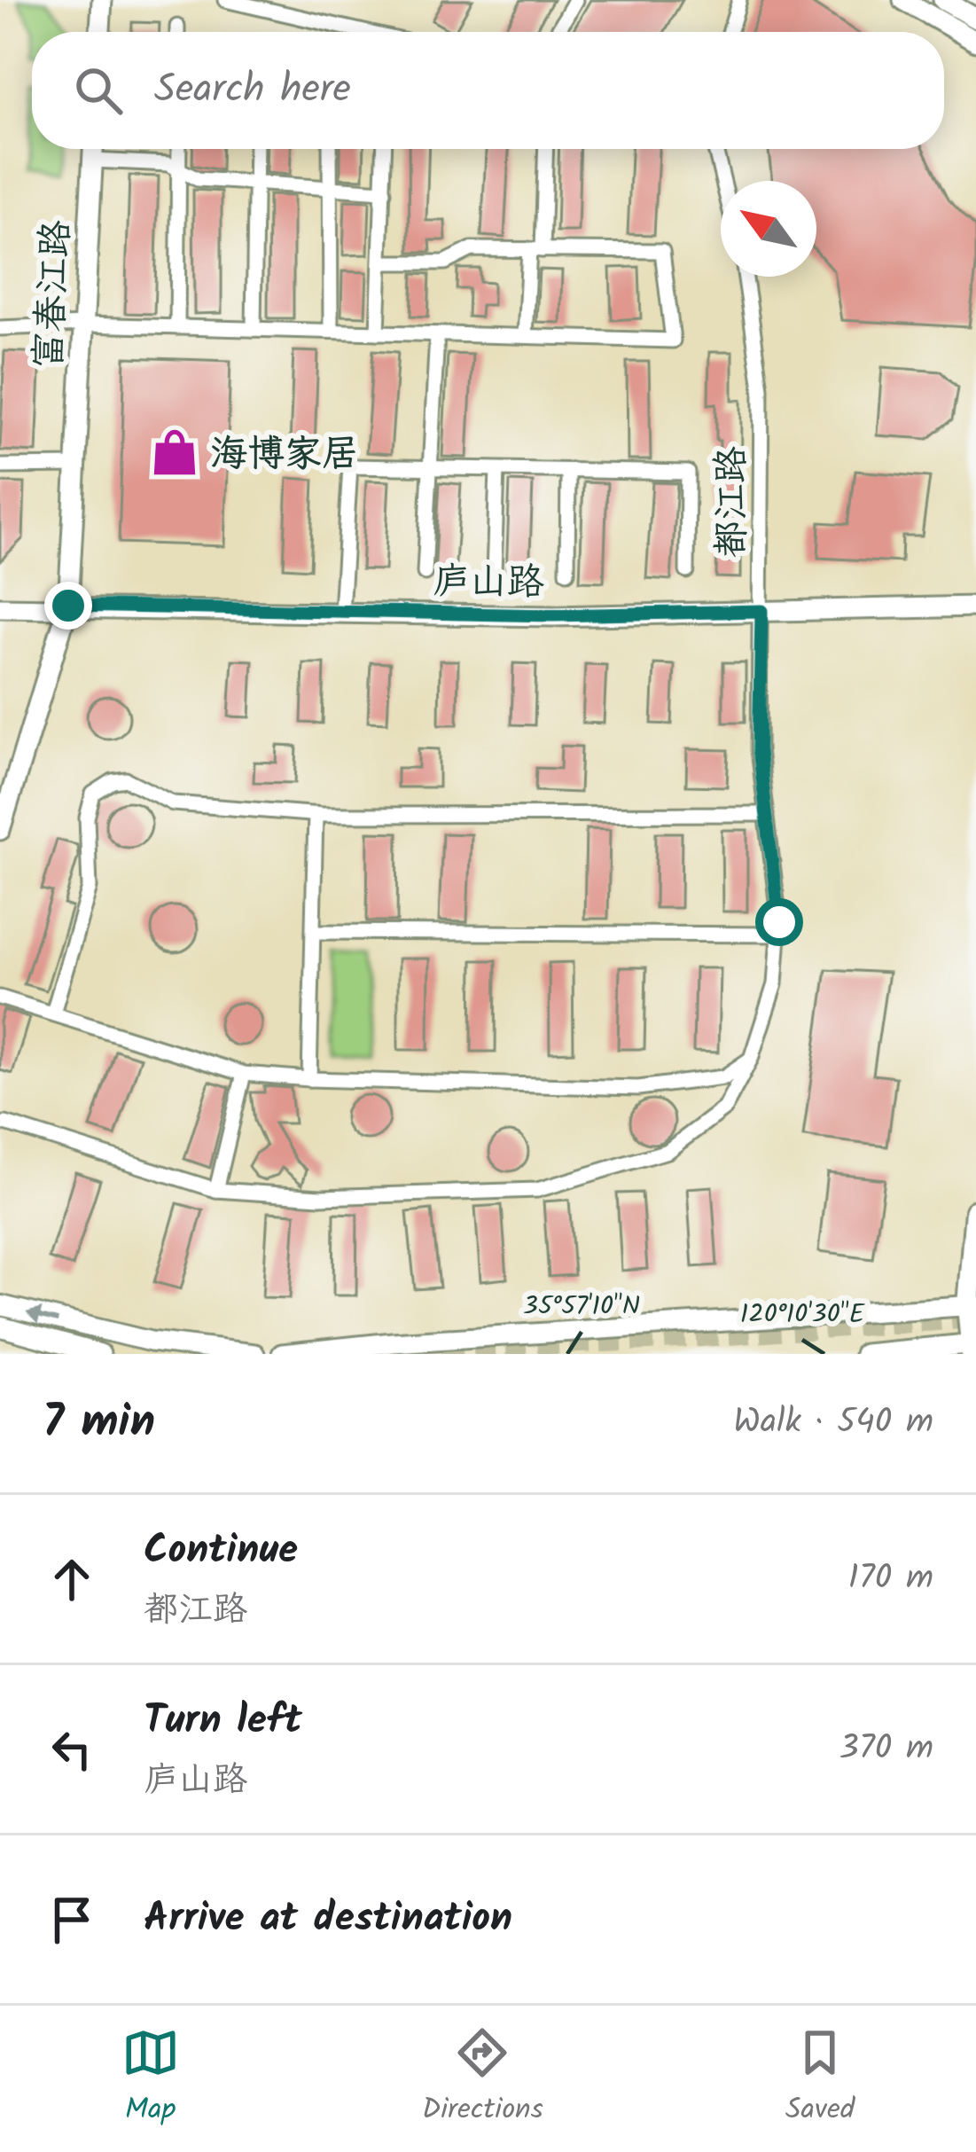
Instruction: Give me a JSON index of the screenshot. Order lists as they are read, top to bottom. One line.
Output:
{"streets":{"street":["富春江路","都江路","庐山路"]},"crossings":[["富春江路","庐山路"],["都江路","庐山路"]],"places":{"shop":["海博家居"]},"north":"top left","page":{"search":"Search here","heading":["7 min","Walk · 540 m"],"list":[["Continue","都江路","170 m"],["Turn left","庐山路","370 m"],"Arrive at destination"],"nav":["Map","Directions","Saved"]},"coordinates":["35°57'10\"N","120°10'30\"E"]}
